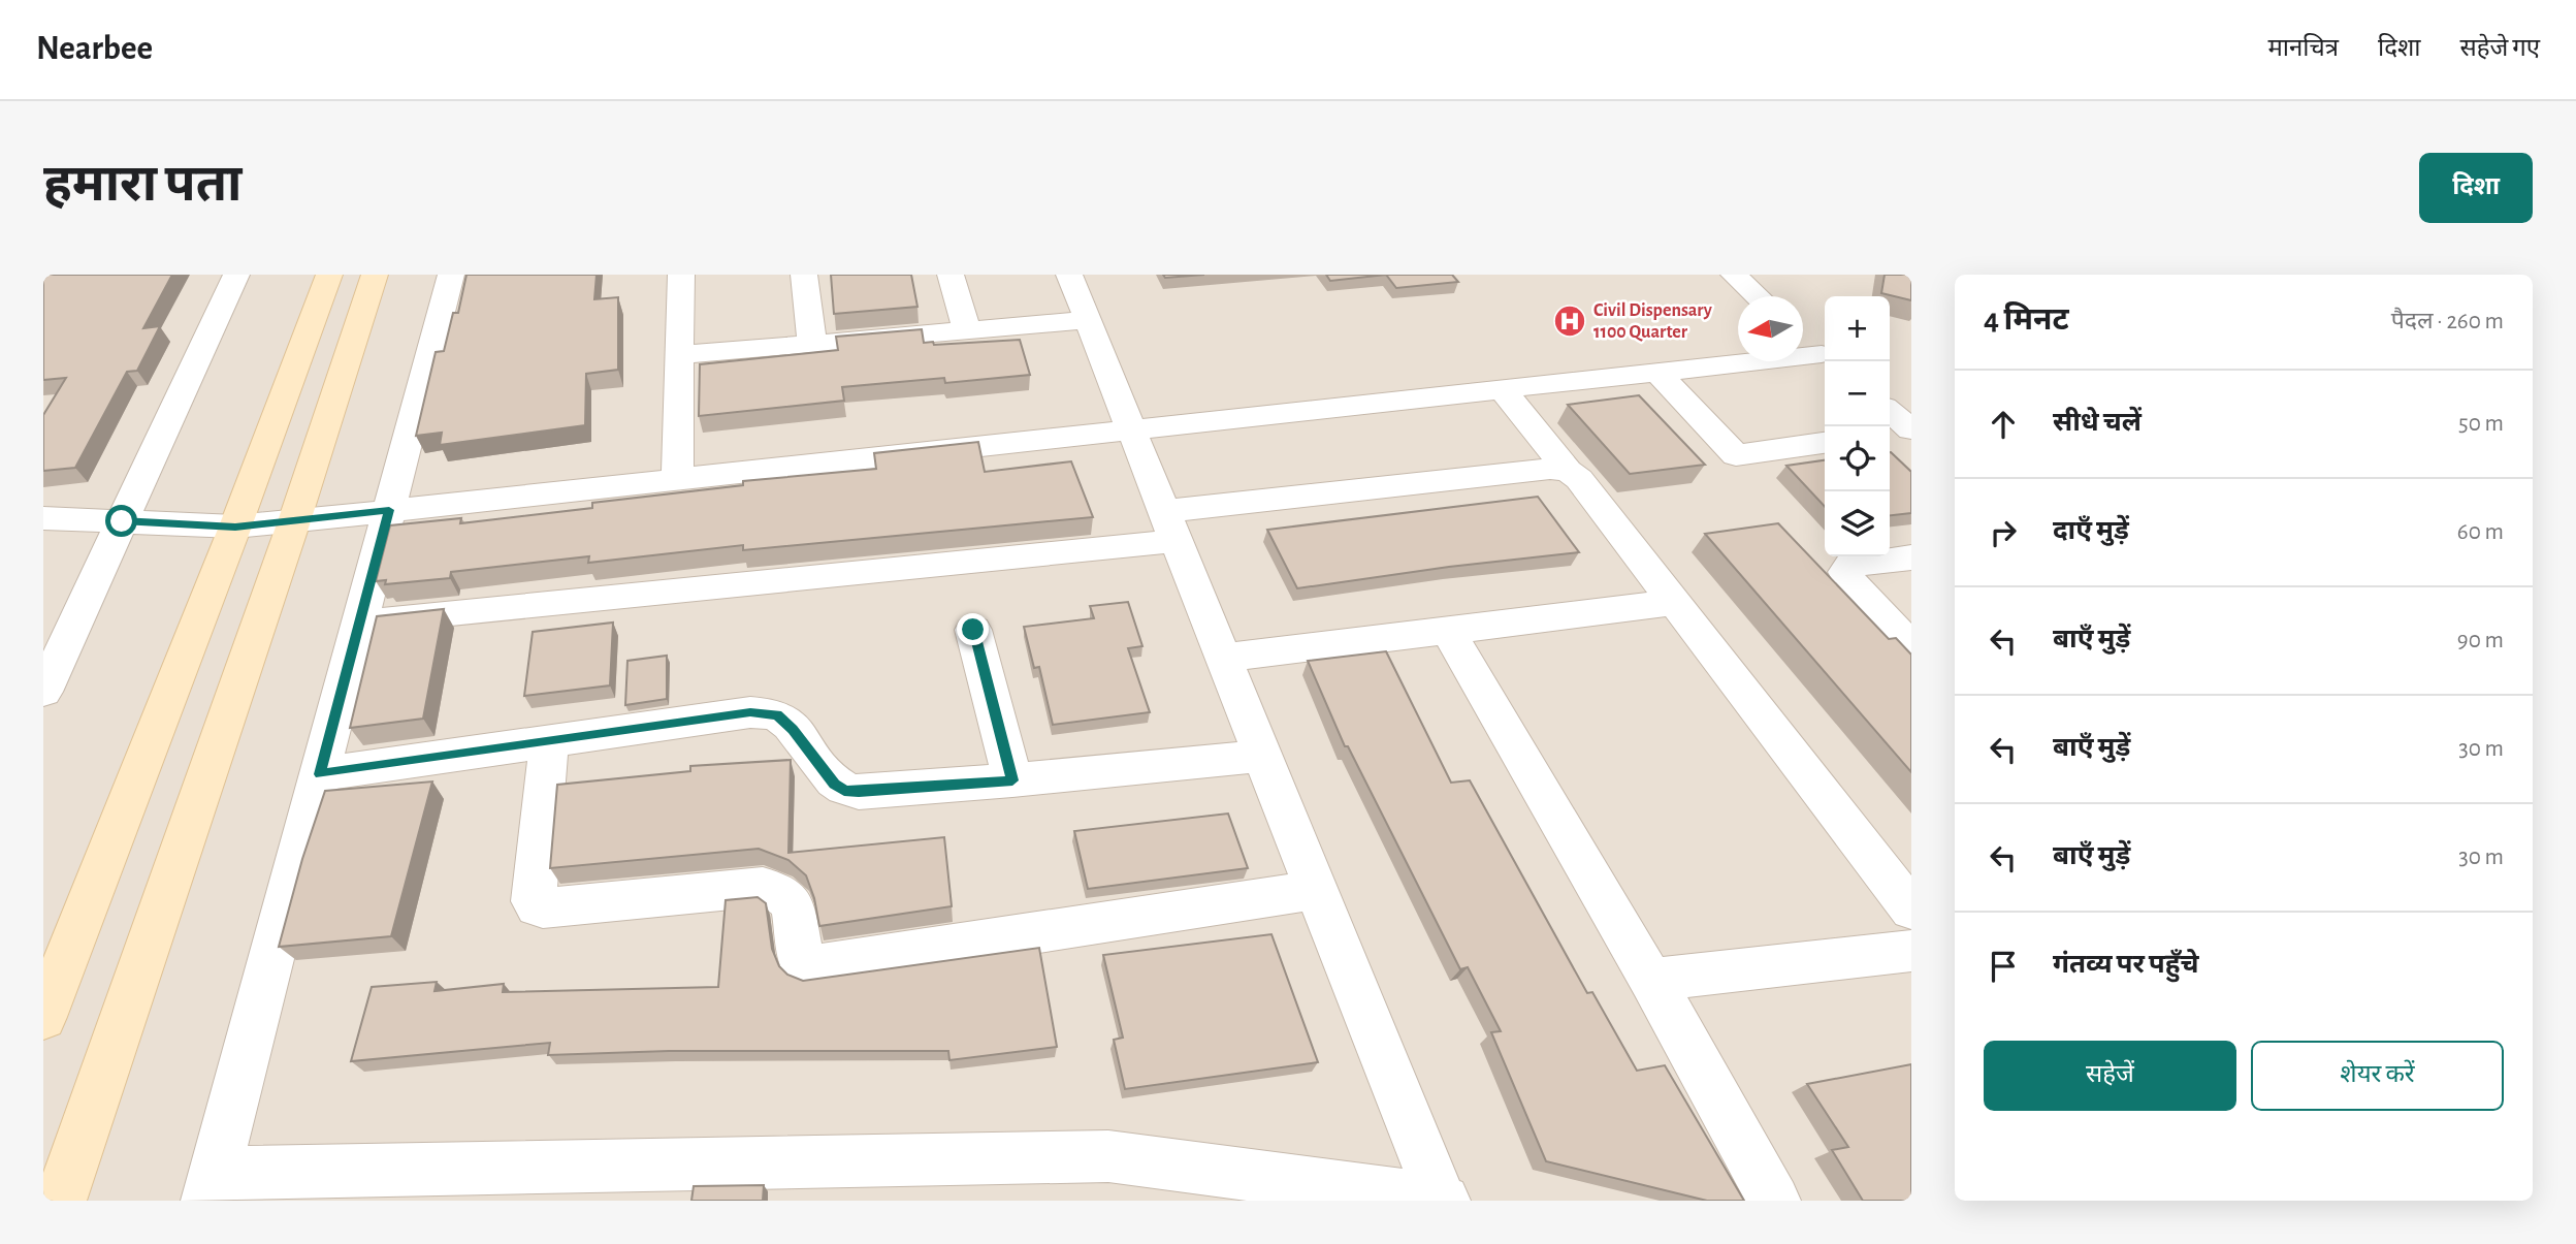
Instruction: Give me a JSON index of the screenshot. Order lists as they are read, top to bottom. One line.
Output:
{"places":{"hospital":["Civil Dispensary 1100 Quarter"]},"north":"left","page":{"header":"Nearbee","nav":["मानचित्र","दिशा","सहेजे गए"],"buttons":["दिशा",["सहेजें","शेयर करें"]],"title":"हमारा पता","heading":["4 मिनट","पैदल · 260 m"],"map_buttons":["+","−"],"list":[["सीधे चलें","50 m"],["दाएँ मुड़ें","60 m"],["बाएँ मुड़ें","90 m"],["बाएँ मुड़ें","30 m"],["बाएँ मुड़ें","30 m"],"गंतव्य पर पहुँचे"]}}
